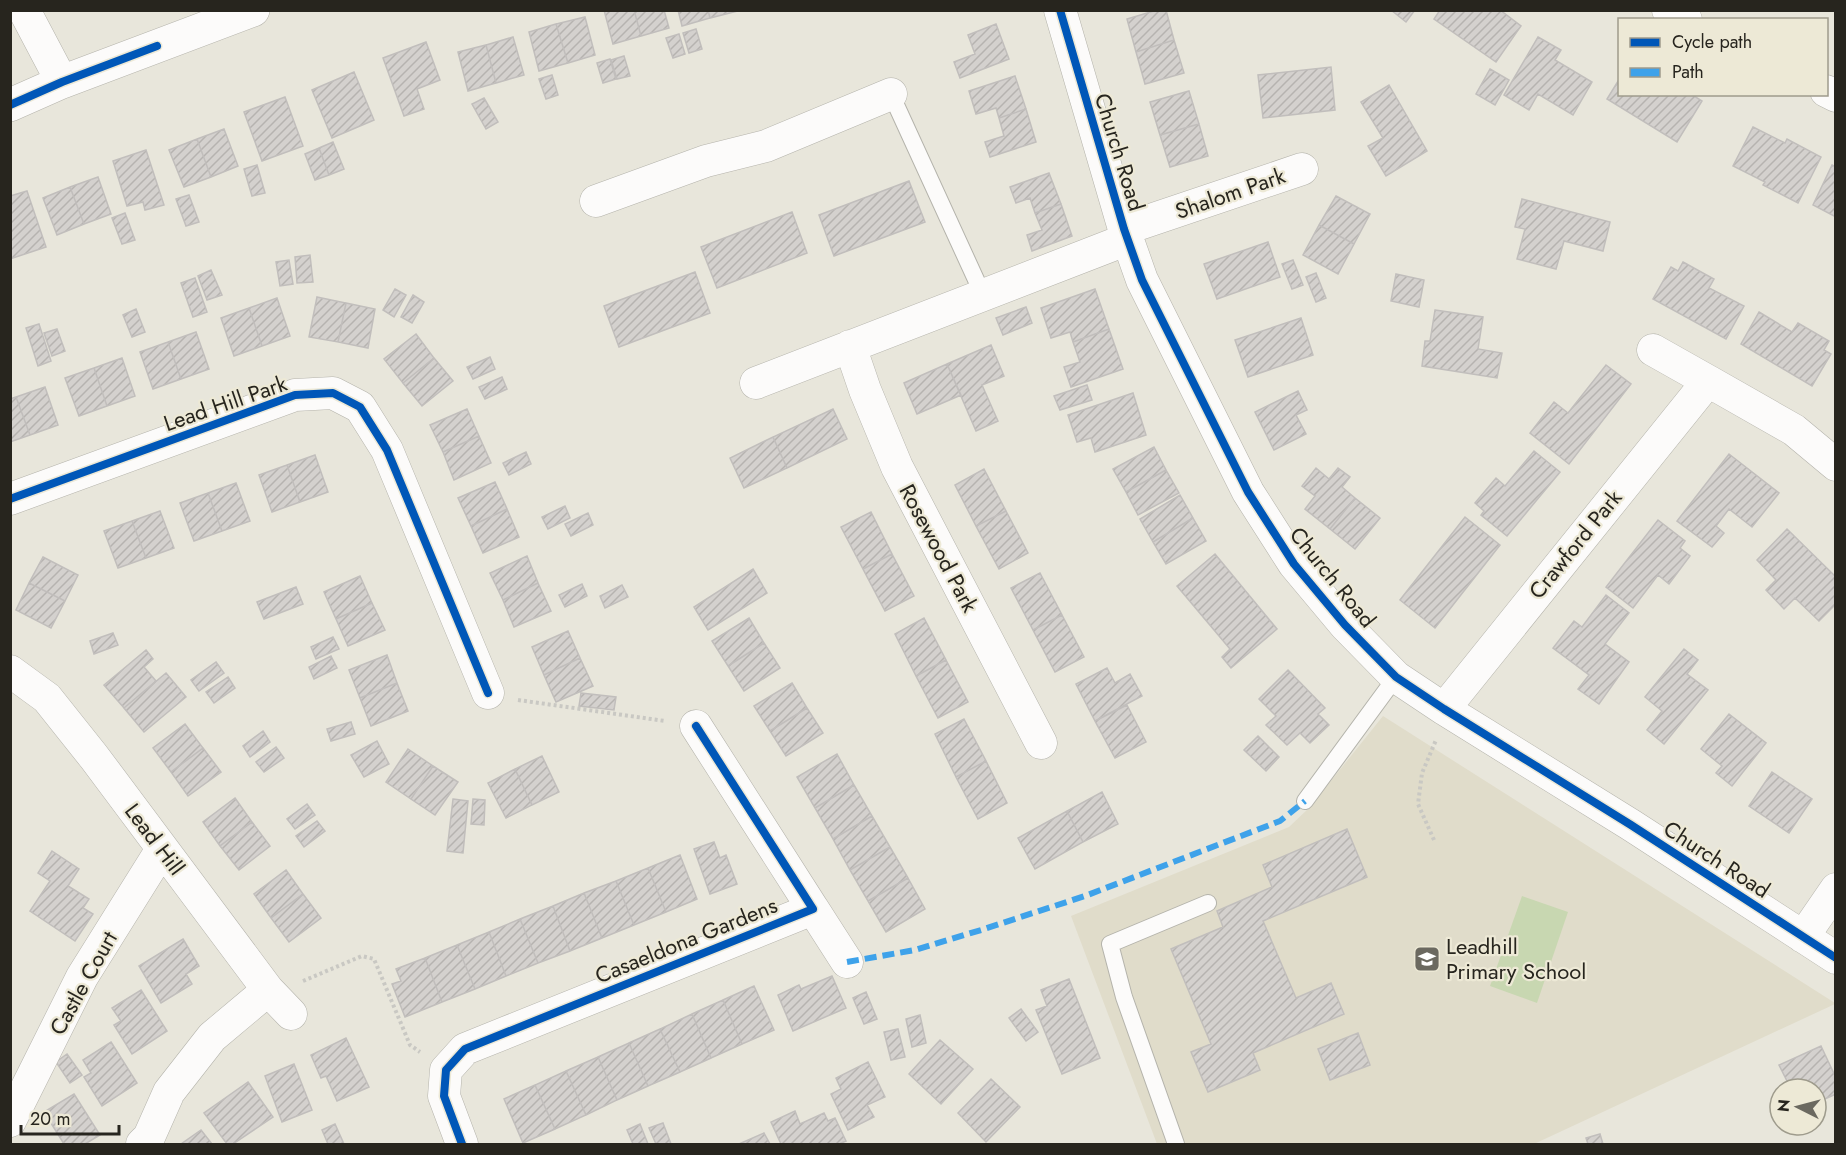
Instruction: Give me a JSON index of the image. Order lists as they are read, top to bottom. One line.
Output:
{"streets":{"street":["Church Road","Shalom Park","Lead Hill Park","Crawford Park","Rosewood Park","Lead Hill","Casaeldona Gardens","Castle Court"]},"crossings":[["Church Road","Shalom Park"],["Church Road","Crawford Park"],["Lead Hill","Castle Court"]],"places":{"school or university":["Leadhill Primary School"]},"legend":["Cycle path","Path"],"scale_bar":"20 m","north":"left"}
